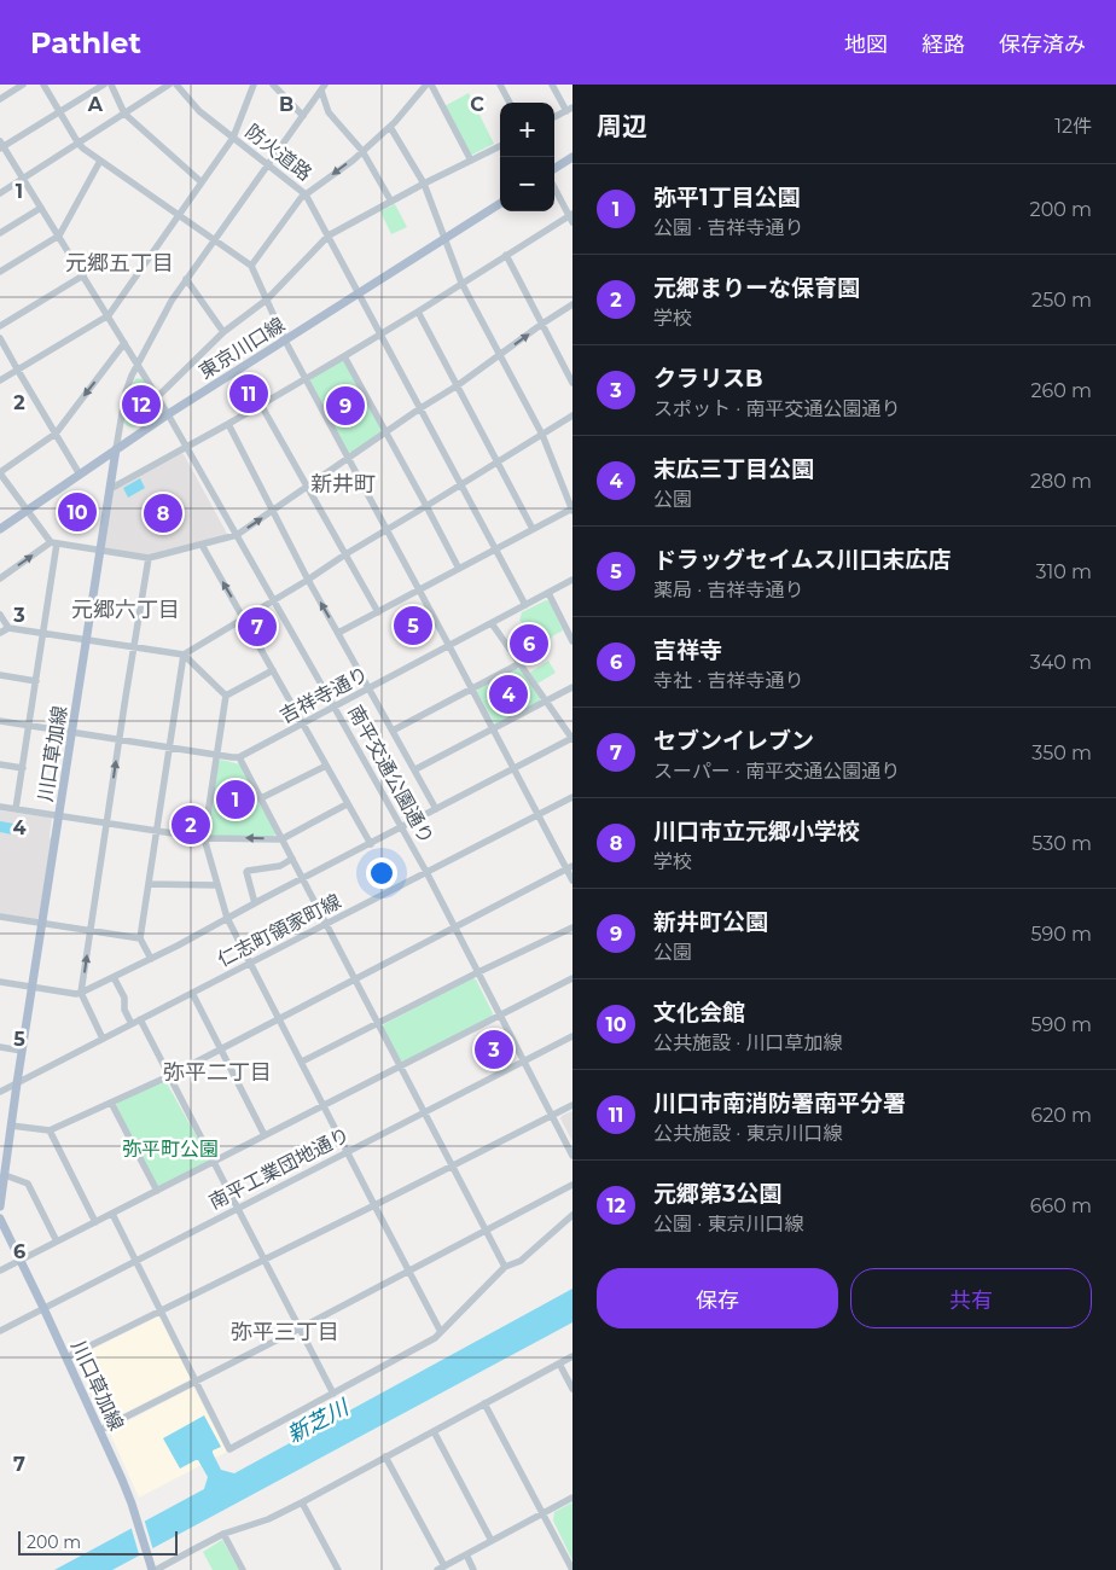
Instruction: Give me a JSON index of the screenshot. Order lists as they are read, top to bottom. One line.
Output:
{"streets":{"main road":["東京川口線","川口草加線"],"street":["防火道路","吉祥寺通り","南平交通公園通り","仁志町領家町線","南平工業団地通り"]},"crossings":[["防火道路","東京川口線"],["防火道路","吉祥寺通り"],["東京川口線","川口草加線"],["東京川口線","南平交通公園通り"],["吉祥寺通り","南平交通公園通り"],["川口草加線","仁志町領家町線"],["川口草加線","南平工業団地通り"],["南平交通公園通り","仁志町領家町線"],["南平交通公園通り","南平工業団地通り"]],"districts":["元郷五丁目","新井町","元郷六丁目","弥平二丁目","弥平三丁目"],"water":["新芝川"],"parks":["弥平町公園"],"scale_bar":"200 m","page":{"header":"Pathlet","nav":["地図","経路","保存済み"],"heading":["周辺","12件"],"map_buttons":["+","−"],"list":[{"mark":"1","name":"弥平1丁目公園","note":"公園 · 吉祥寺通り","value":"200 m"},{"mark":"2","name":"元郷まりーな保育園","note":"学校","value":"250 m"},{"mark":"3","name":"クラリスB","note":"スポット · 南平交通公園通り","value":"260 m"},{"mark":"4","name":"末広三丁目公園","note":"公園","value":"280 m"},{"mark":"5","name":"ドラッグセイムス川口末広店","note":"薬局 · 吉祥寺通り","value":"310 m"},{"mark":"6","name":"吉祥寺","note":"寺社 · 吉祥寺通り","value":"340 m"},{"mark":"7","name":"セブンイレブン","note":"スーパー · 南平交通公園通り","value":"350 m"},{"mark":"8","name":"川口市立元郷小学校","note":"学校","value":"530 m"},{"mark":"9","name":"新井町公園","note":"公園","value":"590 m"},{"mark":"10","name":"文化会館","note":"公共施設 · 川口草加線","value":"590 m"},{"mark":"11","name":"川口市南消防署南平分署","note":"公共施設 · 東京川口線","value":"620 m"},{"mark":"12","name":"元郷第3公園","note":"公園 · 東京川口線","value":"660 m"}],"pins":["11","12","9","10","8","5","7","6","4","1","2","3"],"buttons":["保存","共有"],"scale":"200 m"},"grid":{"columns":["A","B","C"],"rows":["1","2","3","4","5","6","7"]}}
